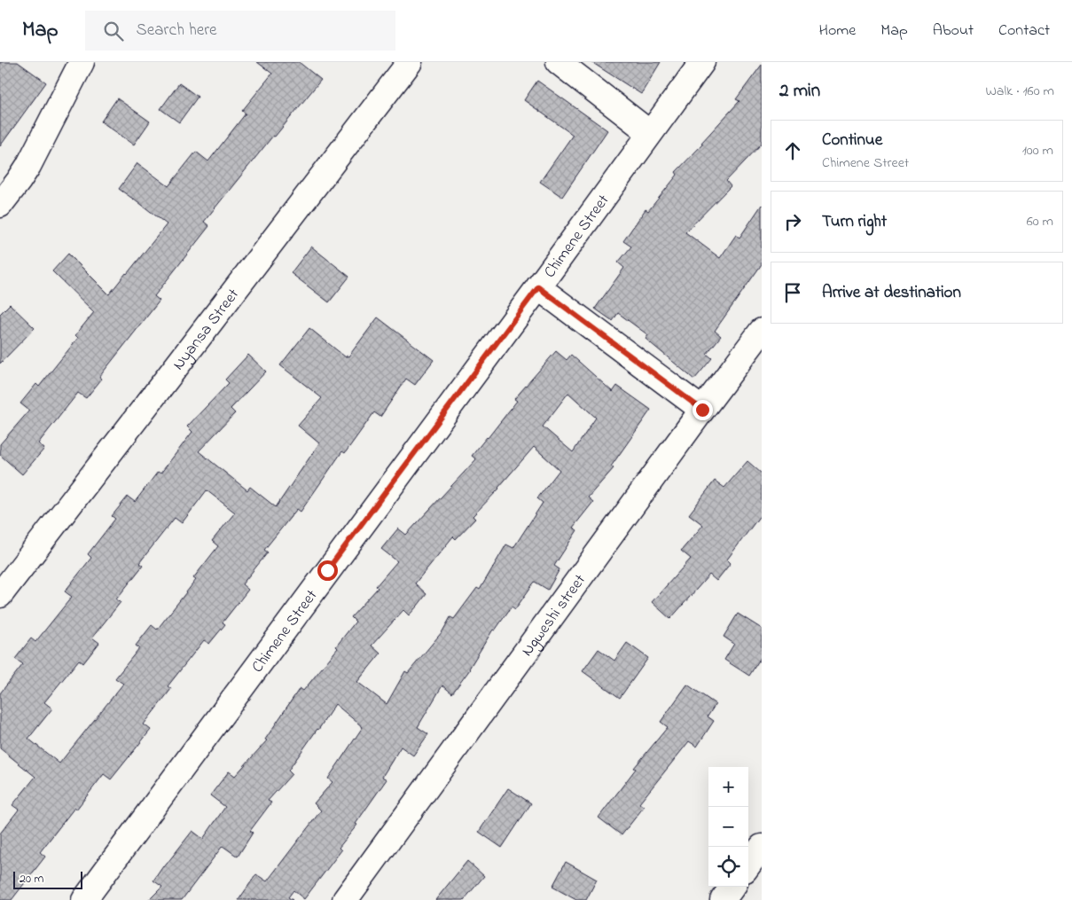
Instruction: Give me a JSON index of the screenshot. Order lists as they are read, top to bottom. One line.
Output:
{"streets":{"street":["Chimene Street","Nyansa Street","Ngweshi street"]},"scale_bar":"20 m","page":{"header":"Map","search":"Search here","nav":["Home","Map","About","Contact"],"heading":["2 min","Walk · 160 m"],"list":[["Continue","Chimene Street","100 m"],["Turn right","60 m"],"Arrive at destination"],"map_buttons":["+","−"],"scale":"20 m"}}
